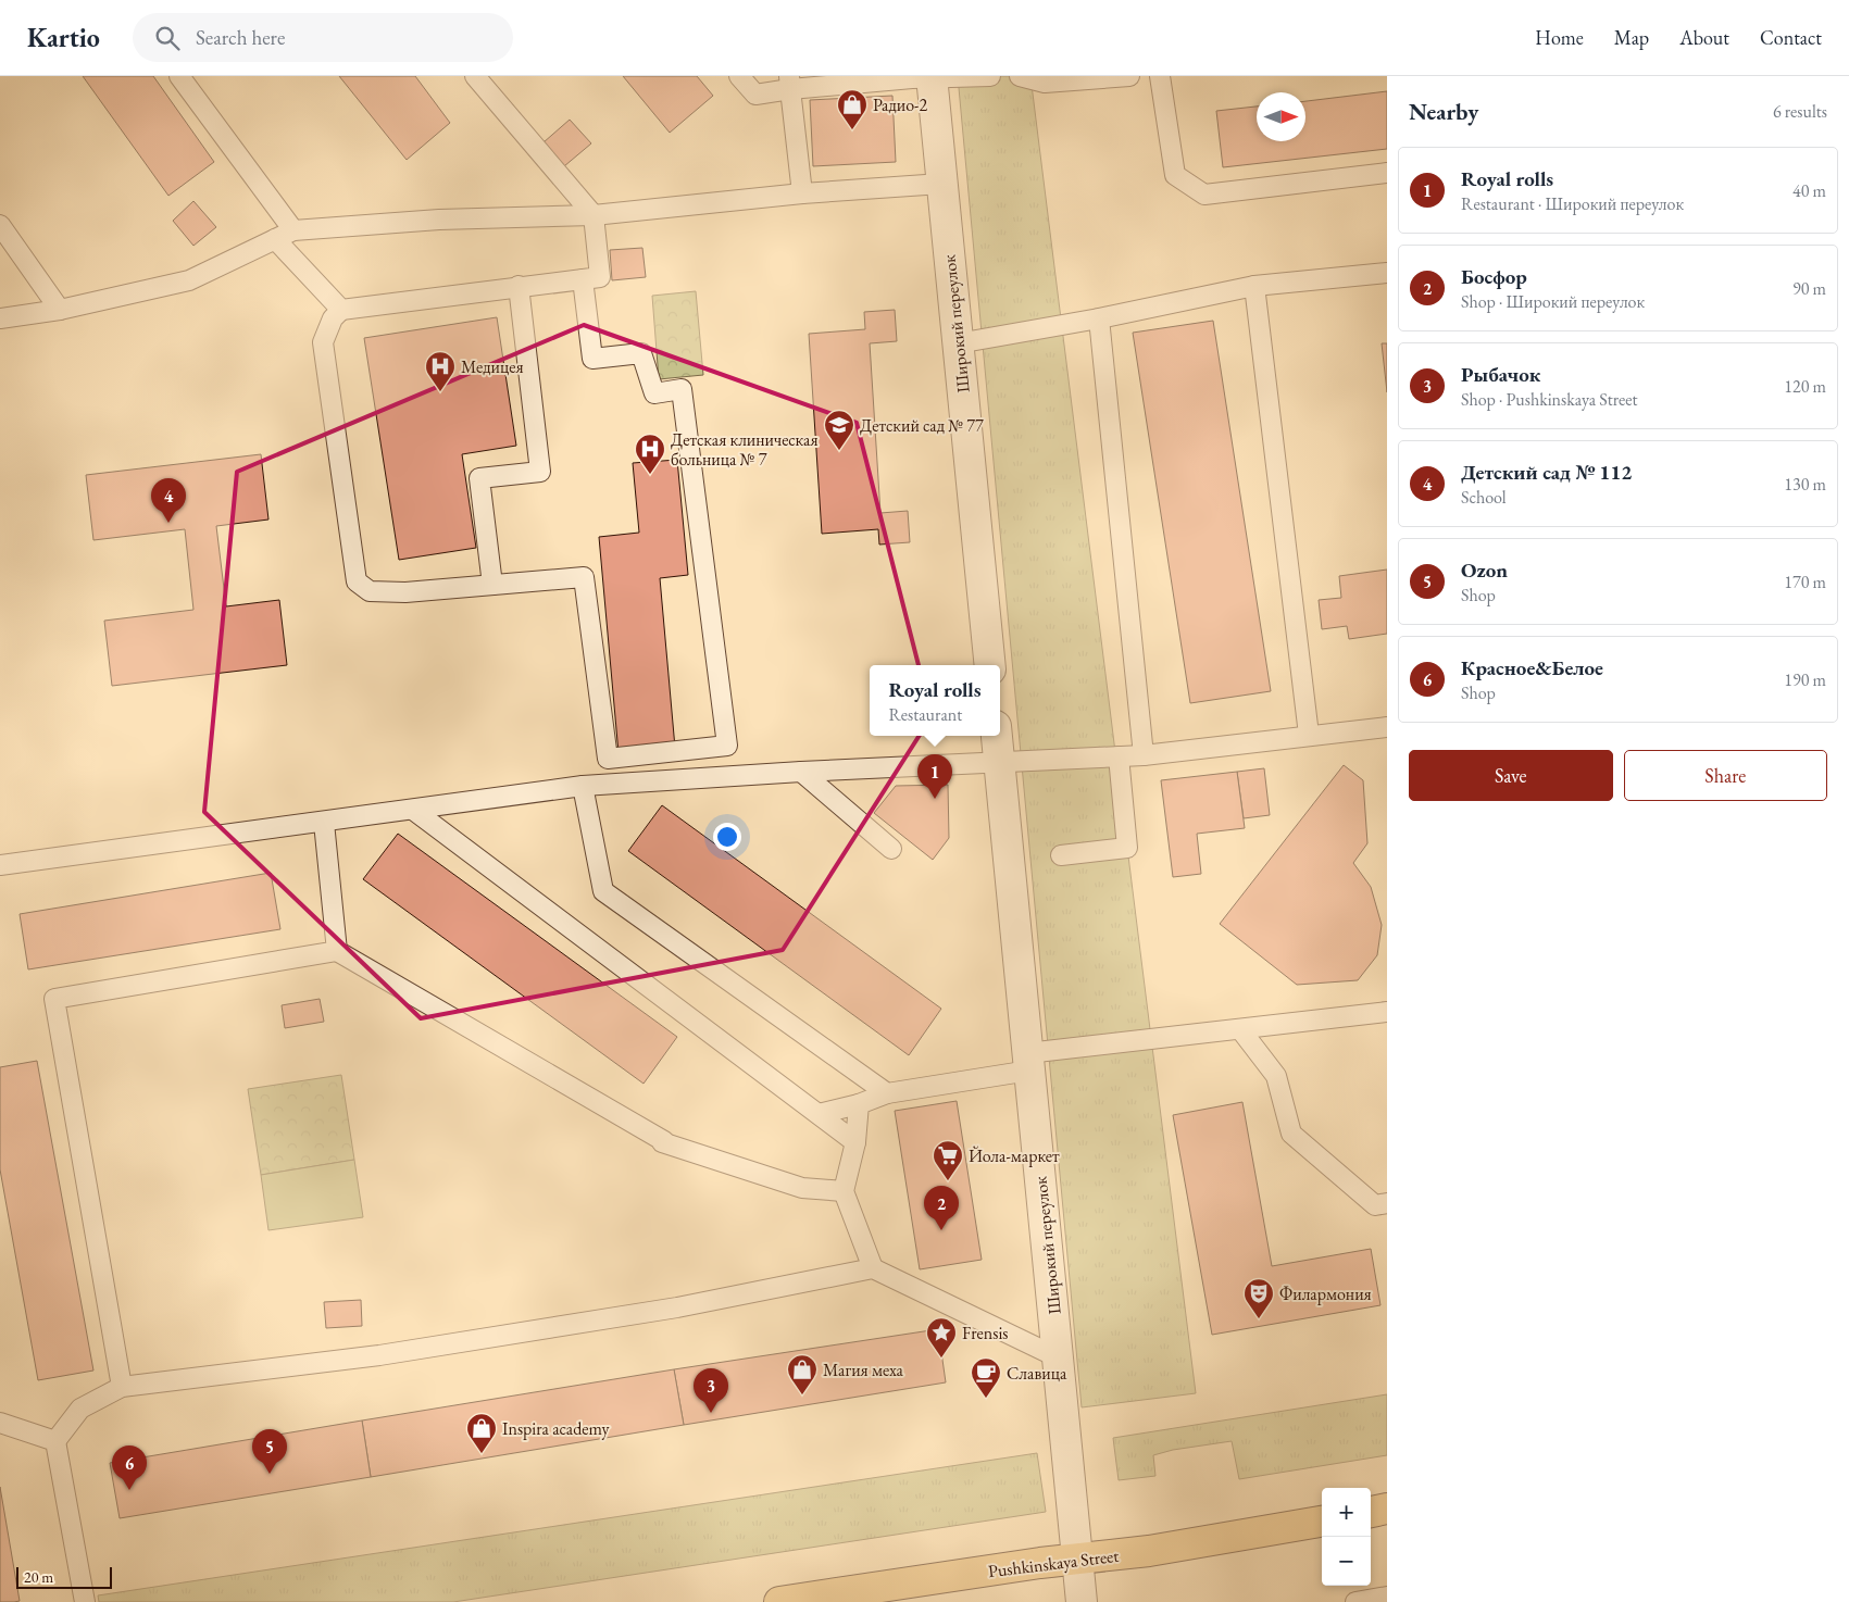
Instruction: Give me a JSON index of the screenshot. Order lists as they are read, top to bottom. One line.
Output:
{"streets":{"main road":["Pushkinskaya Street"],"street":["Широкий переулок"]},"crossings":[["Широкий переулок","Pushkinskaya Street"]],"places":{"shop":["Радио-2","Магия меха","Inspira academy"],"hospital":["Медицея","Детская клиническая больница № 7"],"school or university":["Детский сад № 77"],"supermarket":["Йола-маркет"],"theatre":["Филармония"],"place":["Frensis"],"cafe":["Славица"]},"scale_bar":"20 m","north":"right","page":{"header":"Kartio","search":"Search here","nav":["Home","Map","About","Contact"],"heading":["Nearby","6 results"],"list":[{"mark":"1","name":"Royal rolls","note":"Restaurant · Широкий переулок","value":"40 m"},{"mark":"2","name":"Босфор","note":"Shop · Широкий переулок","value":"90 m"},{"mark":"3","name":"Рыбачок","note":"Shop · Pushkinskaya Street","value":"120 m"},{"mark":"4","name":"Детский сад № 112","note":"School","value":"130 m"},{"mark":"5","name":"Ozon","note":"Shop","value":"170 m"},{"mark":"6","name":"Красное&Белое","note":"Shop","value":"190 m"}],"pins":["4","1","2","3","5","6"],"popup":["Royal rolls","Restaurant"],"buttons":["Save","Share"],"map_buttons":["+","−"],"scale":"20 m"}}
